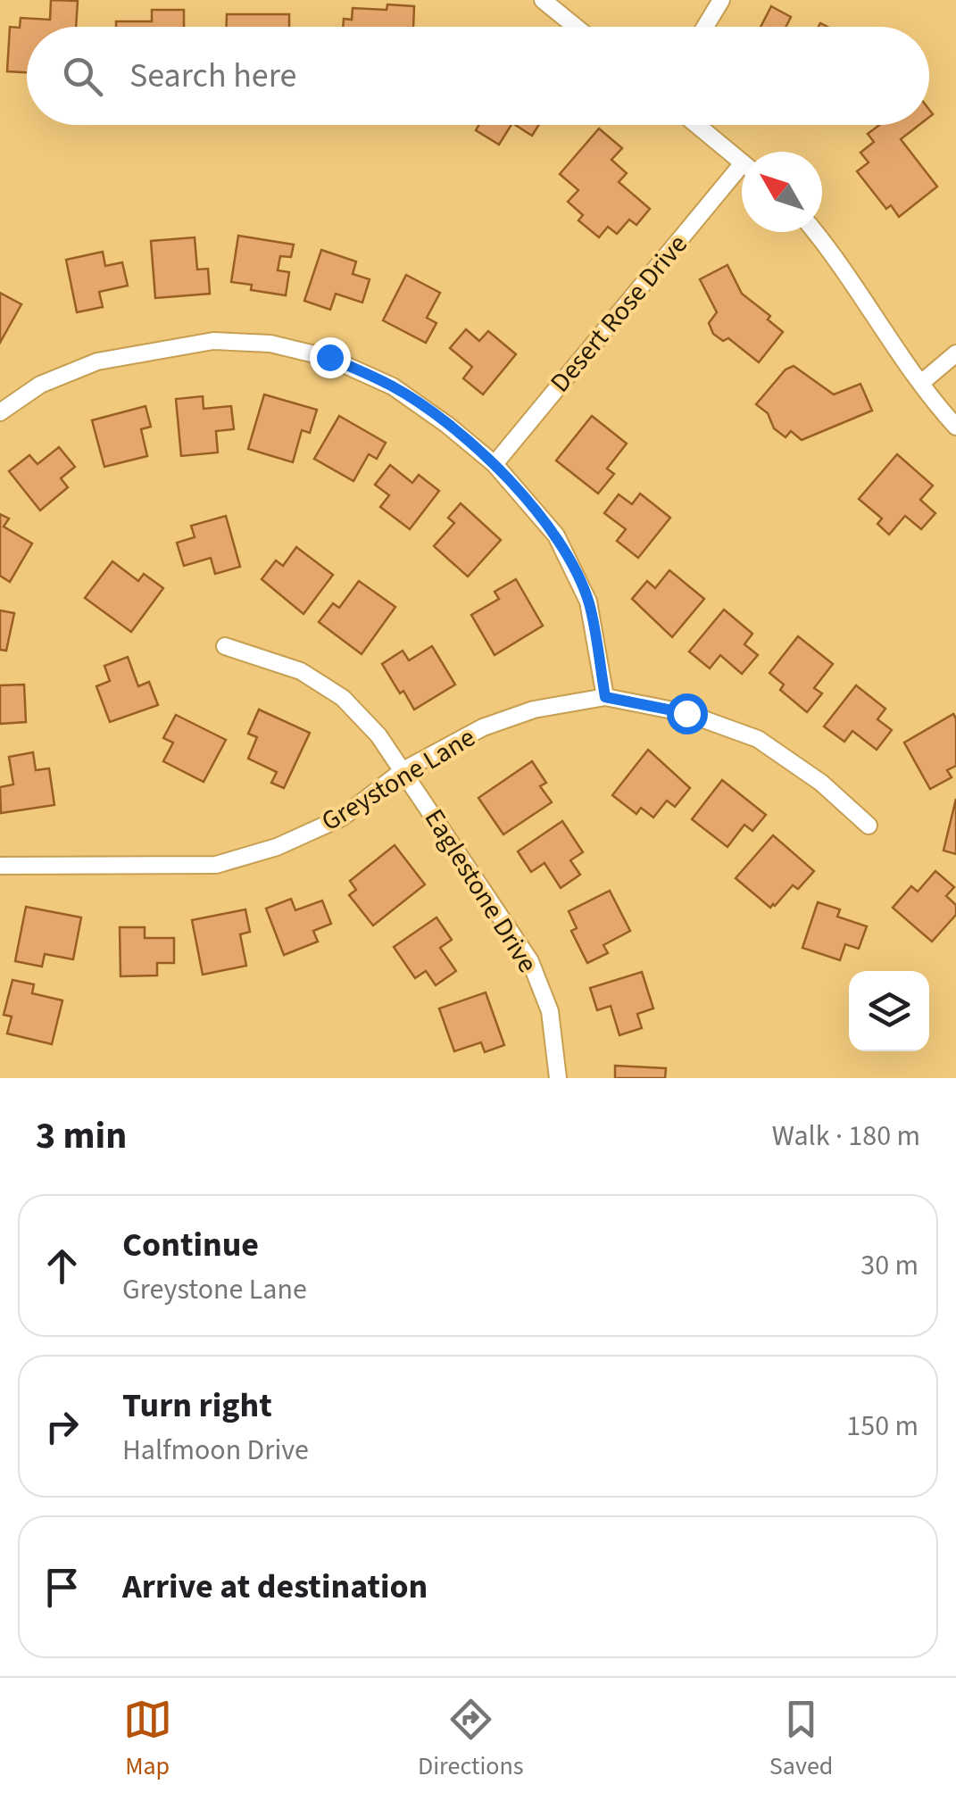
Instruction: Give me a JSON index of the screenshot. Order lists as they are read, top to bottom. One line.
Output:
{"streets":{"street":["Desert Rose Drive","Greystone Lane","Eaglestone Drive"]},"crossings":[["Greystone Lane","Eaglestone Drive"]],"north":"top left","page":{"search":"Search here","heading":["3 min","Walk · 180 m"],"list":[["Continue","Greystone Lane","30 m"],["Turn right","Halfmoon Drive","150 m"],"Arrive at destination"],"nav":["Map","Directions","Saved"]}}
